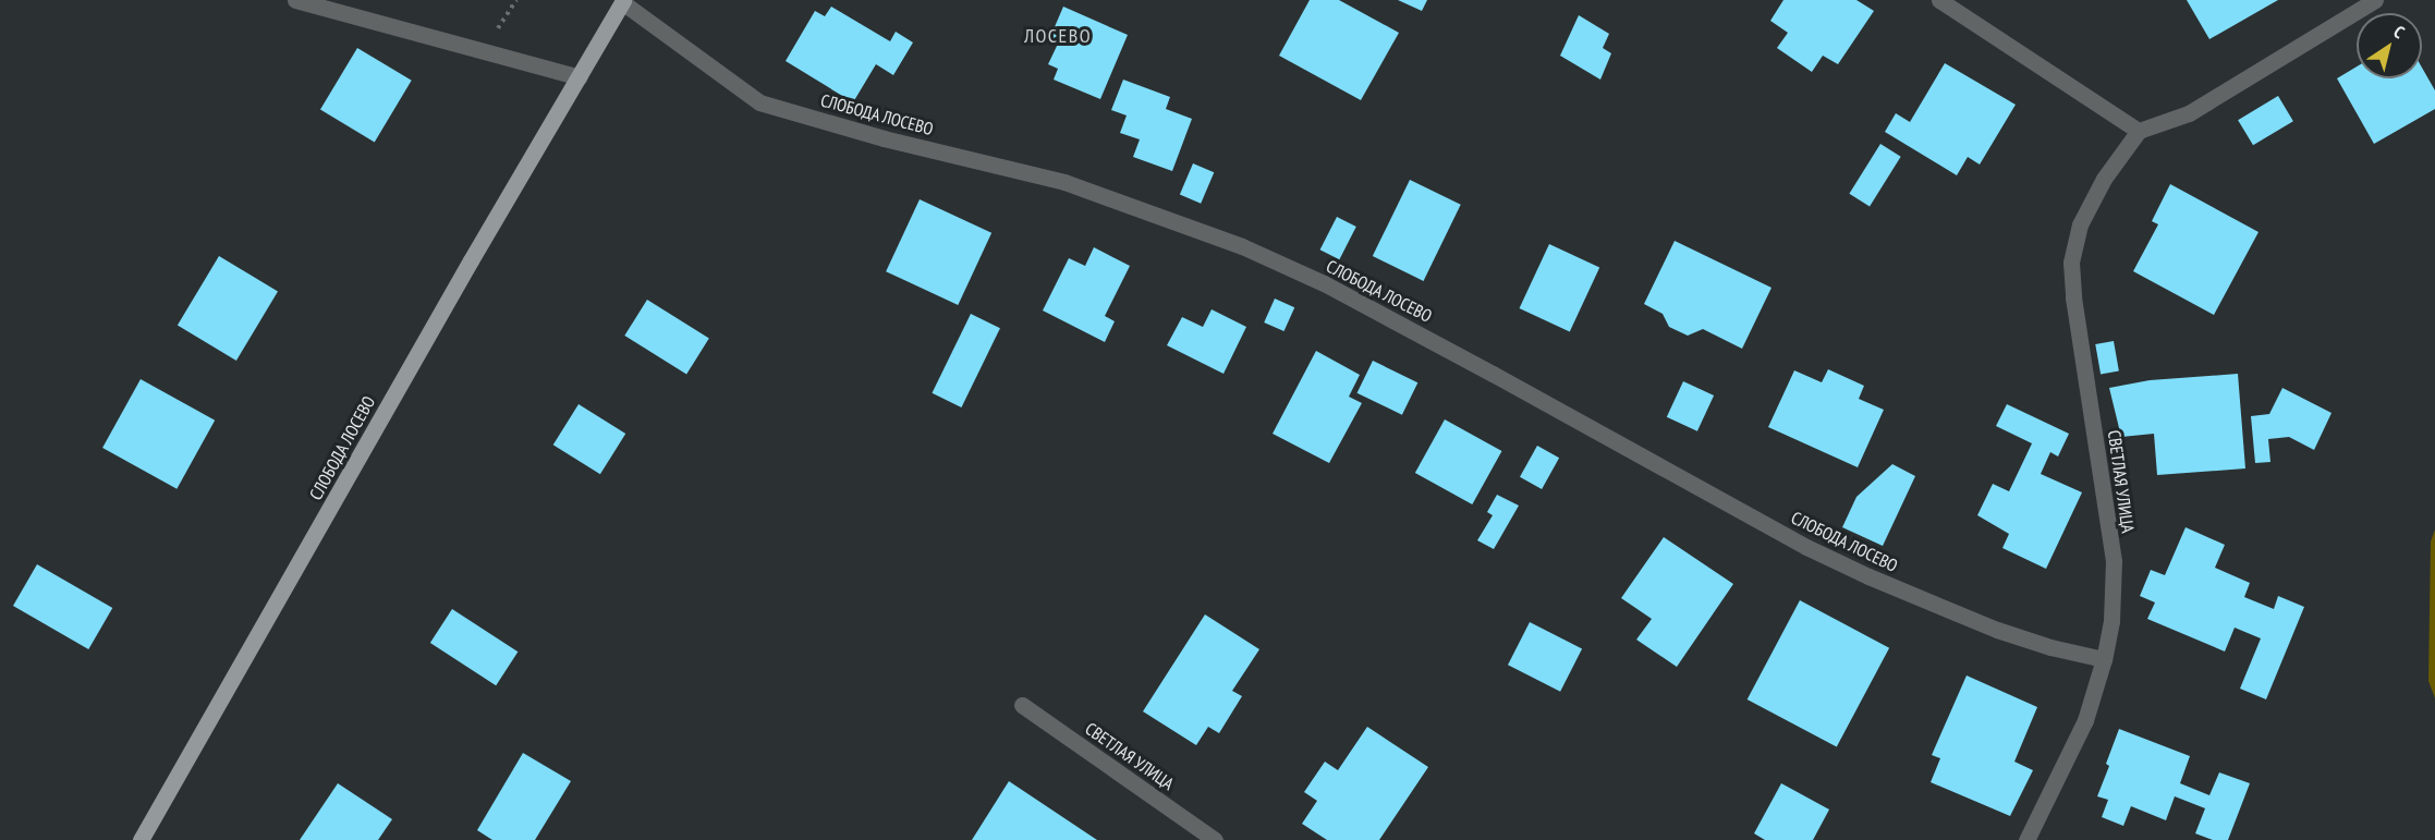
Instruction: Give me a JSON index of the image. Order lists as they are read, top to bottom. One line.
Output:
{"streets":{"main road":["СЛОБОДА ЛОСЕВО"],"street":["СВЕТЛАЯ УЛИЦА"]},"crossings":[["СЛОБОДА ЛОСЕВО","СВЕТЛАЯ УЛИЦА"]],"districts":["ЛОСЕВО"],"north":"top right"}
